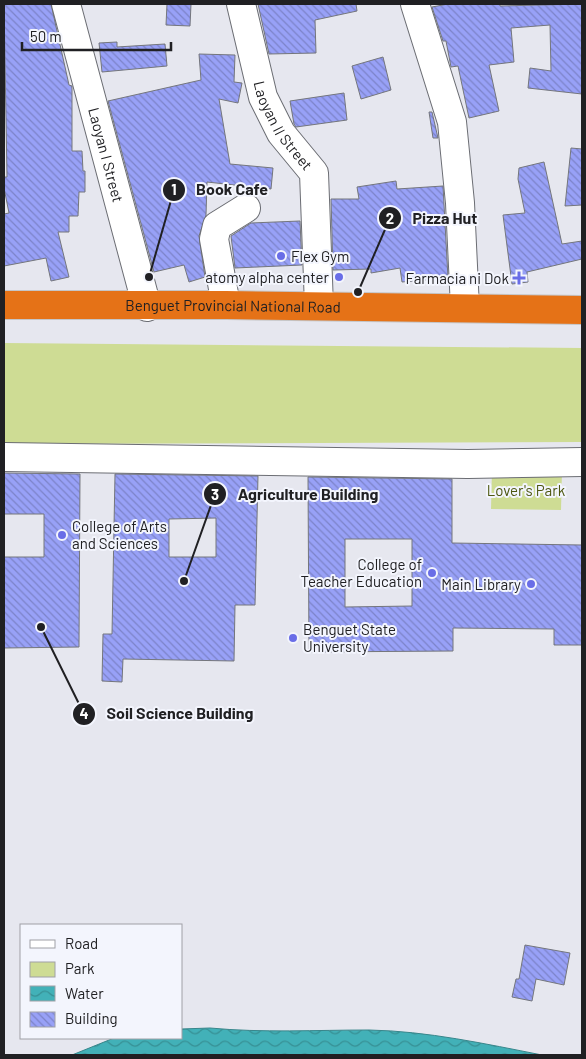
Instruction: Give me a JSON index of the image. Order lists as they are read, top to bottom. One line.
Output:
{"streets":{"highway":["Benguet Provincial National Road"],"street":["Laoyan II Street","Laoyan I Street"]},"crossings":[["Laoyan II Street","Benguet Provincial National Road"],["Laoyan I Street","Benguet Provincial National Road"]],"parks":["Lover's Park"],"places":{"other":["Flex Gym","Book Cafe","atomy alpha center","Pizza Hut","College of Arts and Sciences","College of Teacher Education","Agriculture Building","Main Library","Soil Science Building","Benguet State University"],"health":["Farmacia ni Dok"]},"legend":["Road","Park","Water","Building"],"scale_bar":"50 m"}
